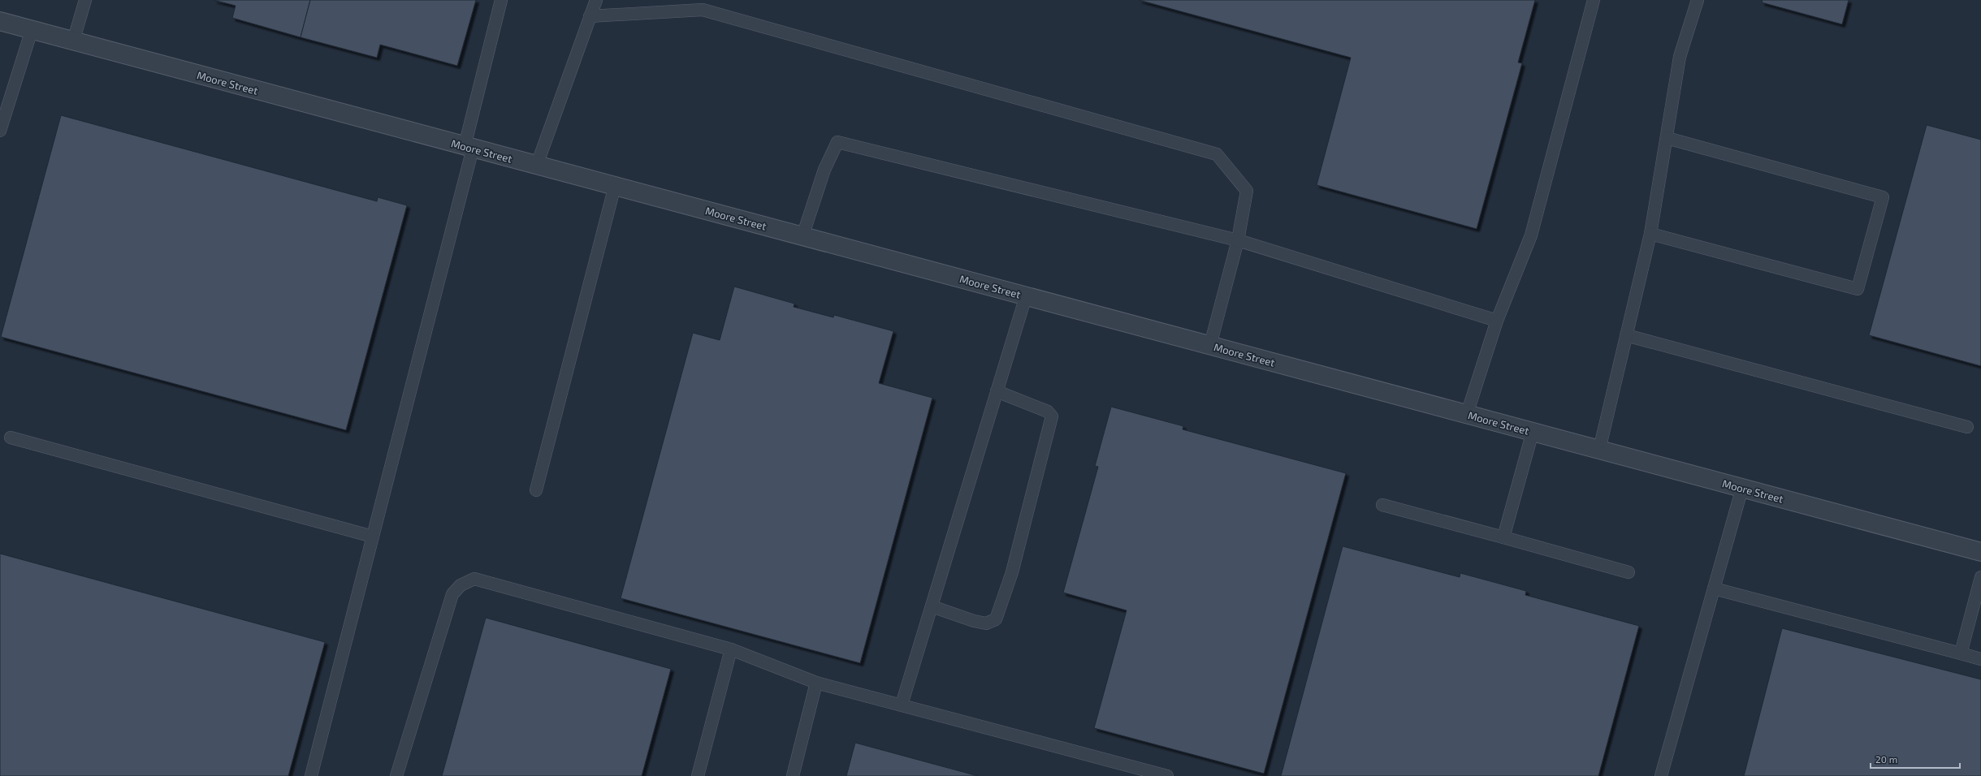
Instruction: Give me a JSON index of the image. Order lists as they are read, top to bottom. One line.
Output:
{"streets":{"street":["Moore Street"]},"scale_bar":"20 m"}
